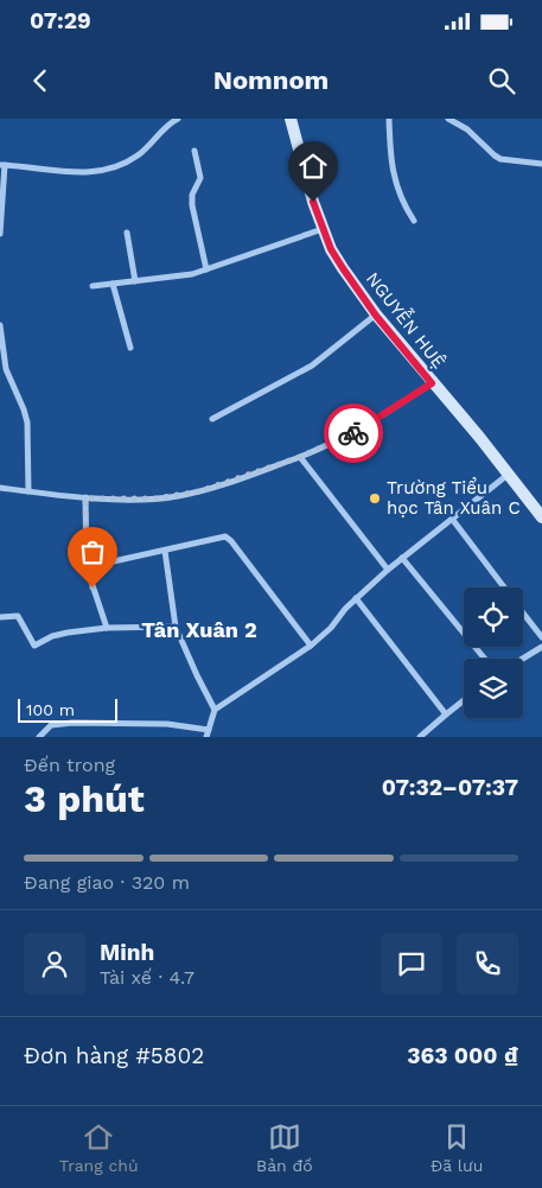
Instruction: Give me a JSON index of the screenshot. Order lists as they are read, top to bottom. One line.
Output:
{"streets":{"street":["NGUYỄN HUỆ"]},"districts":["Tân Xuân 2"],"places":["Trường Tiểu học Tân Xuân C"],"scale_bar":"100 m","page":{"status":"07:29","header":"Nomnom","scale":"100 m","heading":["3 phút","Đến trong","07:32–07:37"],"panel":["Minh","Tài xế · 4.7","Đơn hàng #5802","363 000 ₫"],"bar":"Đang giao · 320 m","tabs":["Trang chủ","Bản đồ","Đã lưu"]}}
